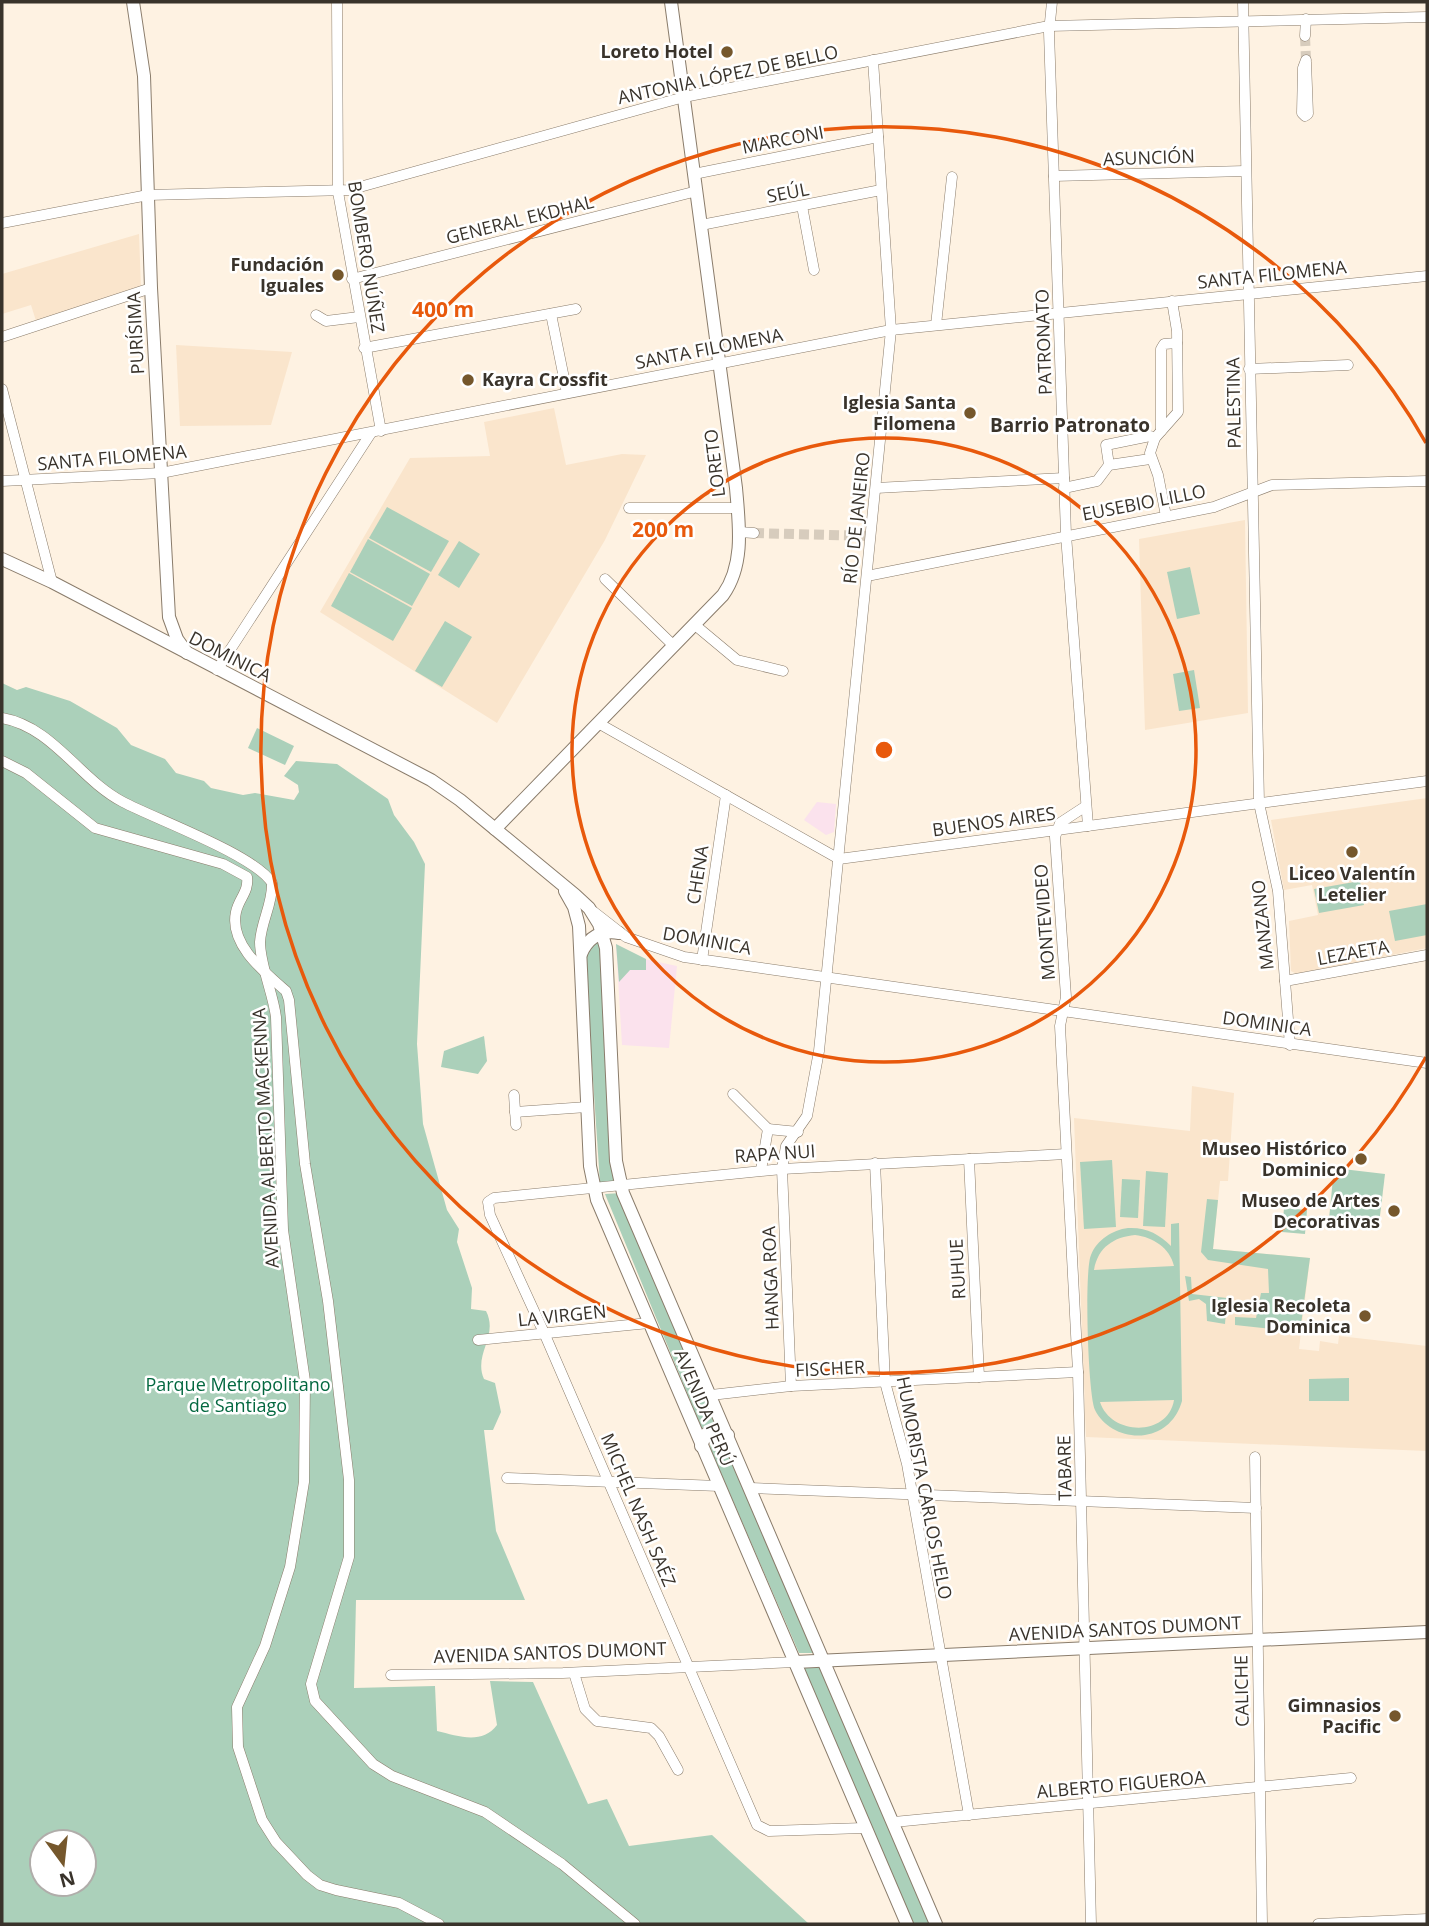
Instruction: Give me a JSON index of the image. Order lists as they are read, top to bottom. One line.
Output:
{"streets":{"main road":["PURÍSIMA","LORETO","DOMINICA","AVENIDA PERÚ","AVENIDA SANTOS DUMONT"],"street":["ANTONIA LÓPEZ DE BELLO","MARCONI","ASUNCIÓN","SEÚL","GENERAL EKDHAL","BOMBERO NÚÑEZ","SANTA FILOMENA","PATRONATO","PALESTINA","EUSEBIO LILLO","RÍO DE JANEIRO","BUENOS AIRES","CHENA","MONTEVIDEO","MANZANO","LEZAETA","AVENIDA ALBERTO MACKENNA","RAPA NUI","RUHUE","HANGA ROA","LA VIRGEN","FISCHER","TABARE","HUMORISTA CARLOS HELO","MICHEL NASH SAÉZ","CALICHE","ALBERTO FIGUEROA"]},"crossings":[["ANTONIA LÓPEZ DE BELLO","BOMBERO NÚÑEZ"],["ANTONIA LÓPEZ DE BELLO","PURÍSIMA"],["ANTONIA LÓPEZ DE BELLO","PATRONATO"],["ANTONIA LÓPEZ DE BELLO","PALESTINA"],["ANTONIA LÓPEZ DE BELLO","LORETO"],["ANTONIA LÓPEZ DE BELLO","RÍO DE JANEIRO"],["MARCONI","LORETO"],["MARCONI","RÍO DE JANEIRO"],["ASUNCIÓN","PATRONATO"],["ASUNCIÓN","PALESTINA"],["SEÚL","LORETO"],["SEÚL","RÍO DE JANEIRO"],["GENERAL EKDHAL","BOMBERO NÚÑEZ"],["GENERAL EKDHAL","LORETO"],["BOMBERO NÚÑEZ","SANTA FILOMENA"],["SANTA FILOMENA","PURÍSIMA"],["SANTA FILOMENA","PATRONATO"],["SANTA FILOMENA","PALESTINA"],["SANTA FILOMENA","LORETO"],["SANTA FILOMENA","RÍO DE JANEIRO"],["PURÍSIMA","DOMINICA"],["PATRONATO","EUSEBIO LILLO"],["PATRONATO","BUENOS AIRES"],["PALESTINA","EUSEBIO LILLO"],["PALESTINA","BUENOS AIRES"],["PALESTINA","MANZANO"],["LORETO","DOMINICA"],["EUSEBIO LILLO","RÍO DE JANEIRO"],["RÍO DE JANEIRO","DOMINICA"],["RÍO DE JANEIRO","BUENOS AIRES"],["DOMINICA","CHENA"],["DOMINICA","MONTEVIDEO"],["DOMINICA","MANZANO"],["DOMINICA","AVENIDA PERÚ"],["DOMINICA","TABARE"],["BUENOS AIRES","MONTEVIDEO"],["BUENOS AIRES","MANZANO"],["MONTEVIDEO","TABARE"],["MANZANO","LEZAETA"],["RAPA NUI","RUHUE"],["RAPA NUI","HANGA ROA"],["RAPA NUI","AVENIDA PERÚ"],["RAPA NUI","TABARE"],["RAPA NUI","HUMORISTA CARLOS HELO"],["RAPA NUI","MICHEL NASH SAÉZ"],["RUHUE","FISCHER"],["HANGA ROA","FISCHER"],["LA VIRGEN","AVENIDA PERÚ"],["LA VIRGEN","MICHEL NASH SAÉZ"],["FISCHER","AVENIDA PERÚ"],["FISCHER","TABARE"],["FISCHER","HUMORISTA CARLOS HELO"],["AVENIDA PERÚ","MICHEL NASH SAÉZ"],["AVENIDA PERÚ","AVENIDA SANTOS DUMONT"],["AVENIDA PERÚ","ALBERTO FIGUEROA"],["TABARE","AVENIDA SANTOS DUMONT"],["TABARE","ALBERTO FIGUEROA"],["HUMORISTA CARLOS HELO","AVENIDA SANTOS DUMONT"],["HUMORISTA CARLOS HELO","ALBERTO FIGUEROA"],["MICHEL NASH SAÉZ","AVENIDA SANTOS DUMONT"],["AVENIDA SANTOS DUMONT","CALICHE"],["CALICHE","ALBERTO FIGUEROA"]],"districts":["Barrio Patronato"],"parks":["Parque Metropolitano de Santiago"],"places":["Loreto Hotel","Fundación Iguales","Kayra Crossfit","Iglesia Santa Filomena","Liceo Valentín Letelier","Museo Histórico Dominico","Museo de Artes Decorativas","Iglesia Recoleta Dominica","Gimnasios Pacific"],"north":"bottom","rings":["400 m","200 m"]}
